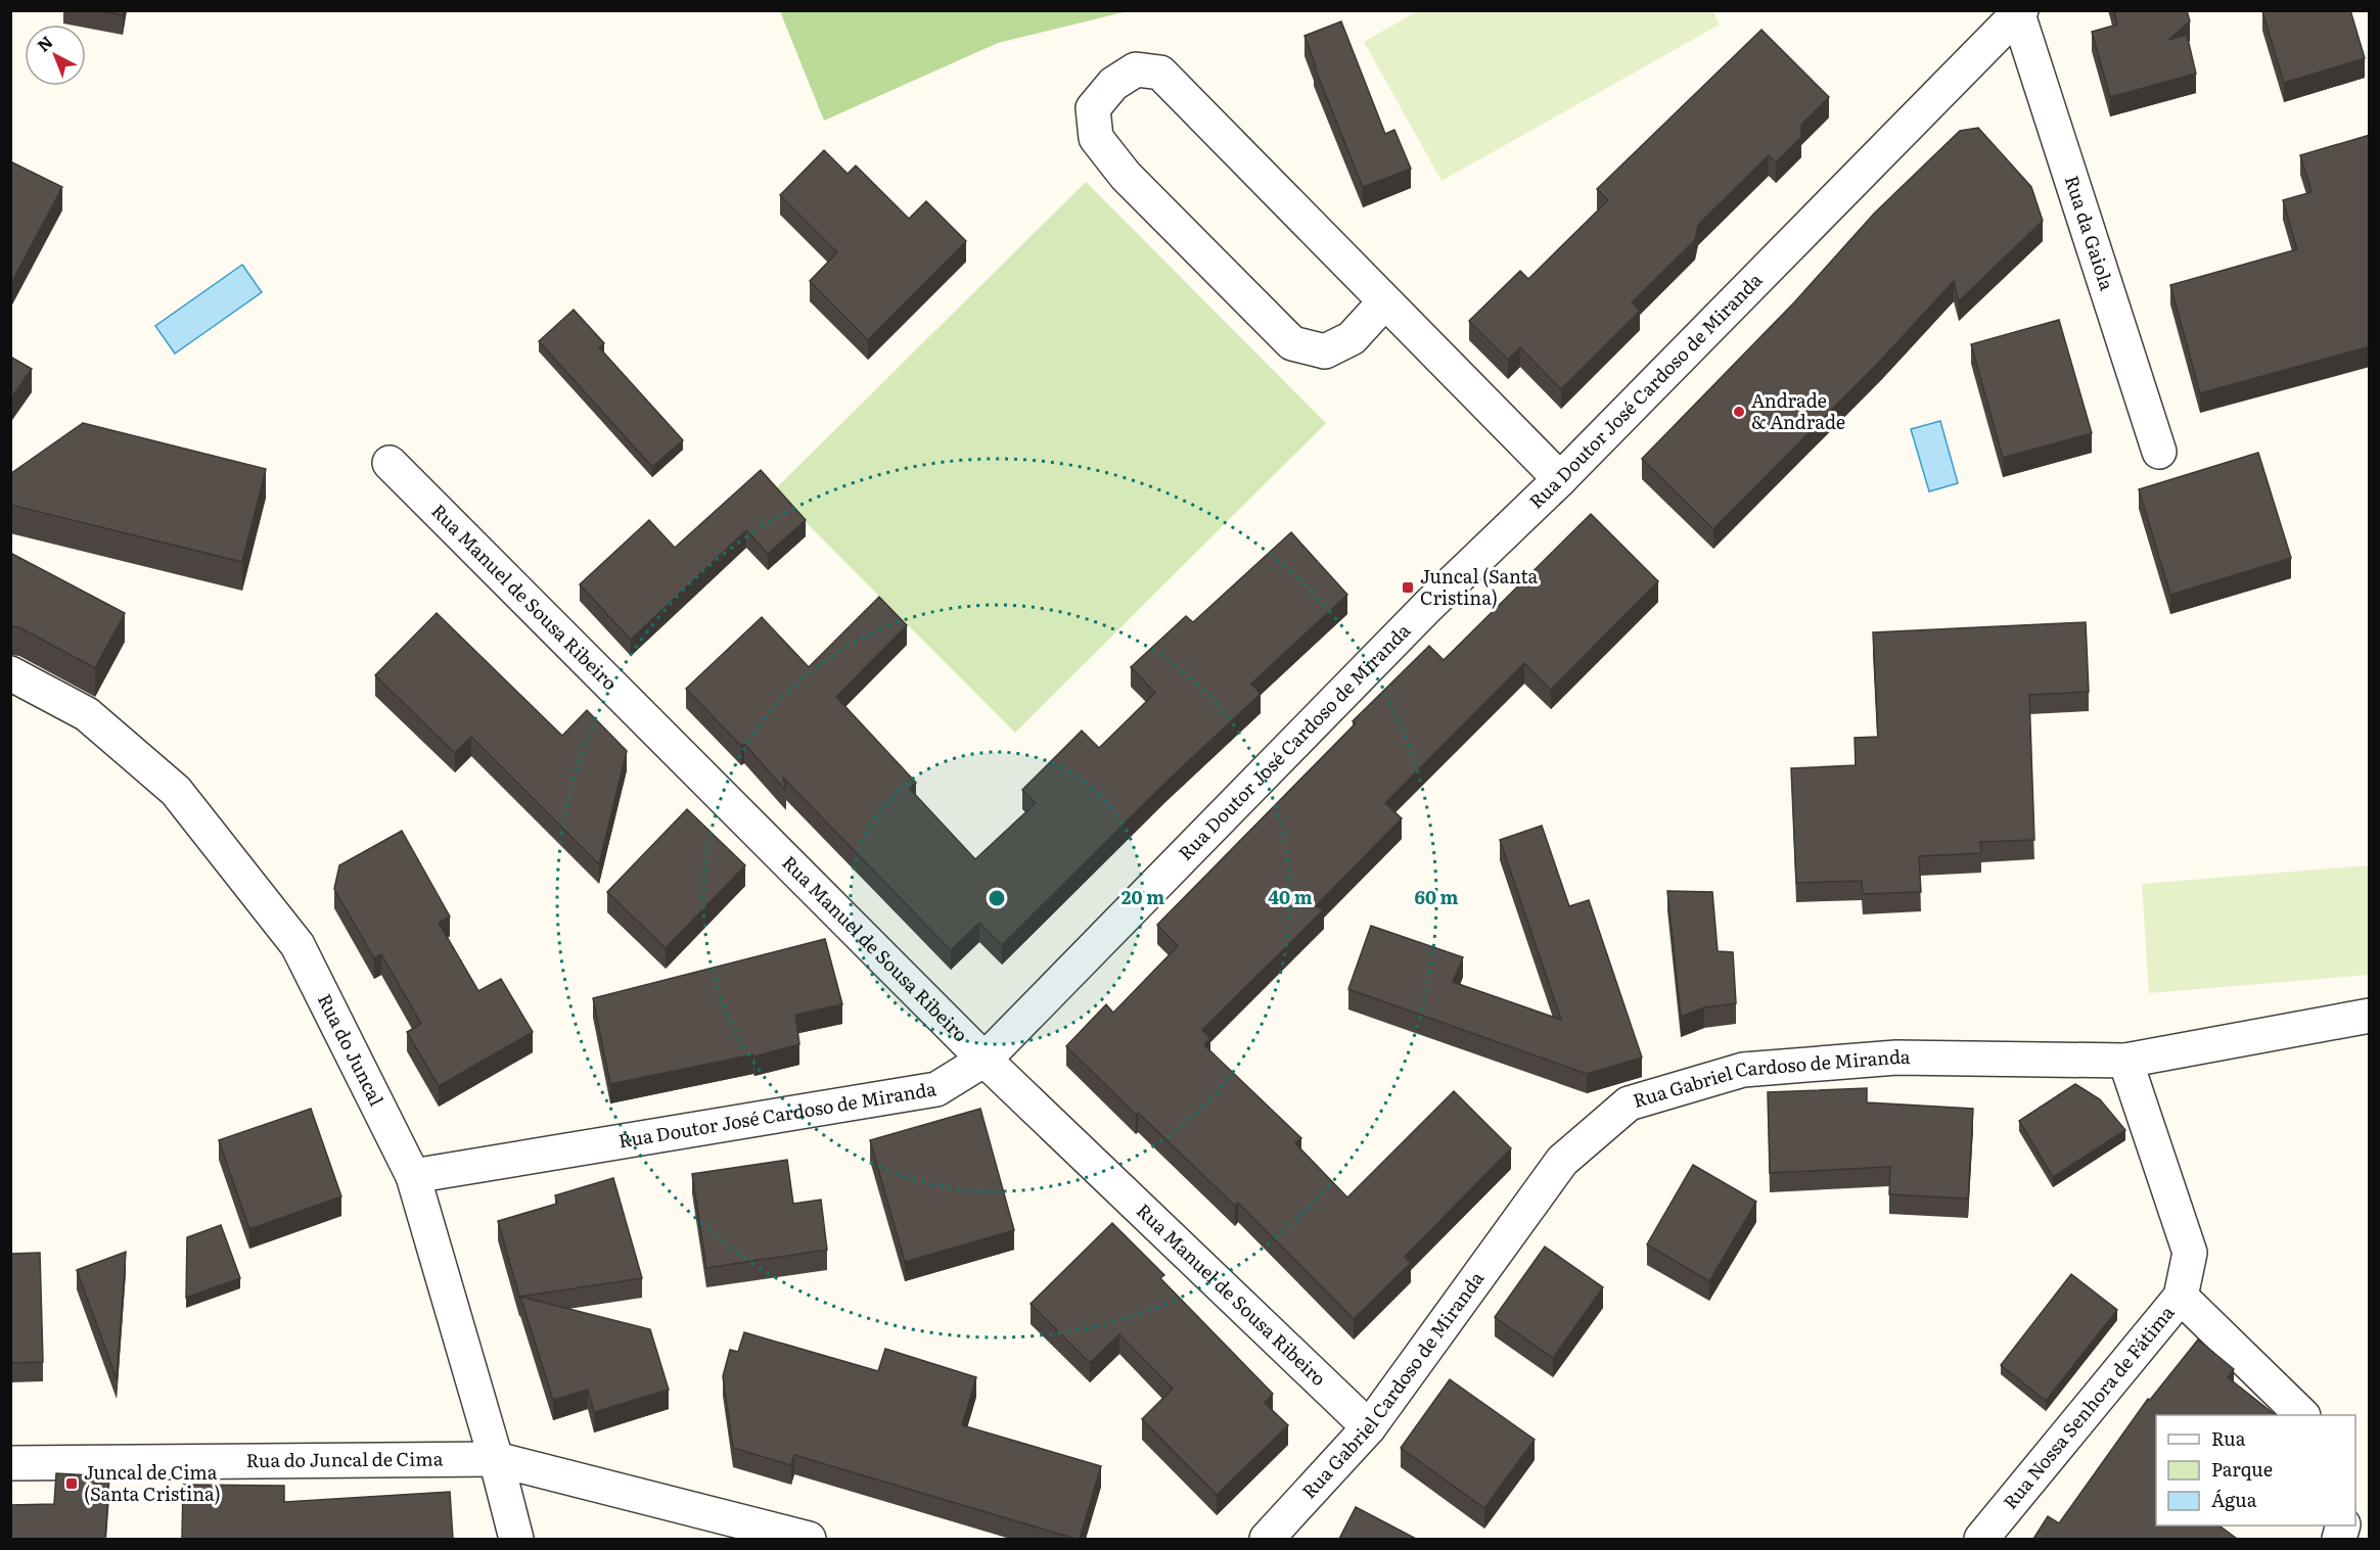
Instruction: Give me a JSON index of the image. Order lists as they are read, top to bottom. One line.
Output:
{"streets":{"street":["Rua da Gaiola","Rua Doutor José Cardoso de Miranda","Rua Manuel de Sousa Ribeiro","Rua do Juncal","Rua Gabriel Cardoso de Miranda","Rua Nossa Senhora de Fátima","Rua do Juncal de Cima"]},"crossings":[["Rua da Gaiola","Rua Doutor José Cardoso de Miranda"],["Rua Doutor José Cardoso de Miranda","Rua Manuel de Sousa Ribeiro"],["Rua Doutor José Cardoso de Miranda","Rua do Juncal"],["Rua Manuel de Sousa Ribeiro","Rua Gabriel Cardoso de Miranda"],["Rua do Juncal","Rua do Juncal de Cima"],["Rua Gabriel Cardoso de Miranda","Rua Nossa Senhora de Fátima"]],"places":{"other":["Andrade & Andrade"],"transit":["Juncal (Santa Cristina)","Juncal de Cima (Santa Cristina)"]},"legend":["Rua","Parque","Água"],"north":"top left","rings":["20 m","40 m","60 m"]}
